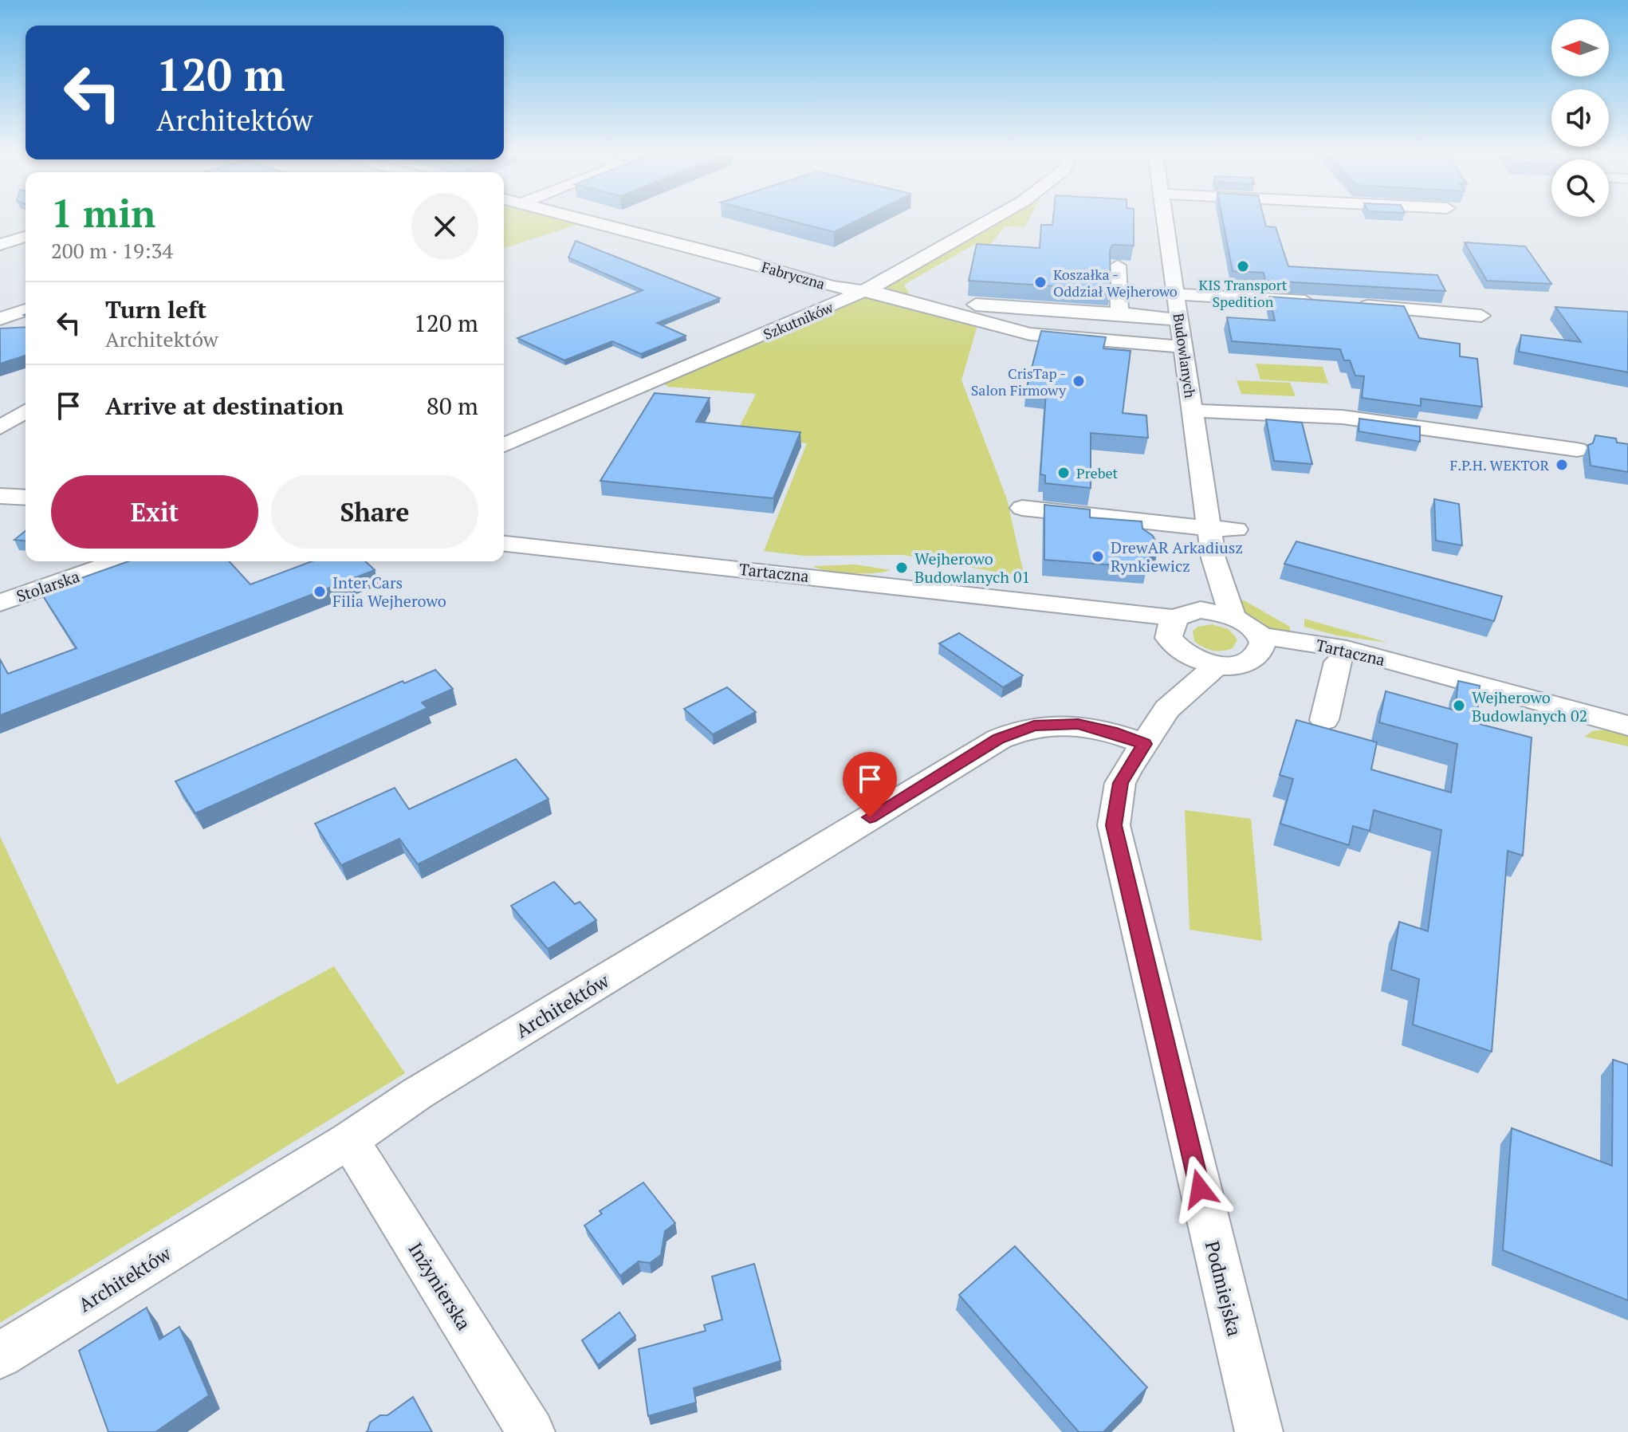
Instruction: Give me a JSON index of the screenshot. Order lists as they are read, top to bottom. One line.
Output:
{"streets":{"street":["Fabryczna","Szkutników","Budowlanych","Tartaczna","Stolarska","Architektów","Inżynierska","Podmiejska"]},"crossings":[["Fabryczna","Szkutników"],["Fabryczna","Budowlanych"],["Tartaczna","Podmiejska"],["Architektów","Inżynierska"],["Architektów","Podmiejska"]],"places":["KIS Transport Spedition","Koszałka - Oddział Wejherowo","CrisTap - Salon Firmowy","F.P.H. WEKTOR","Prebet","DrewAR Arkadiusz Rynkiewicz","Wejherowo Budowlanych 01","Inter Cars Filia Wejherowo","Wejherowo Budowlanych 02"],"north":"left","page":{"turn":["120 m","Architektów"],"heading":["1 min","200 m · 19:34"],"list":[{"name":"Turn left","note":"Architektów","value":"120 m"},{"name":"Arrive at destination","value":"80 m"}],"buttons":["Exit","Share"]}}
